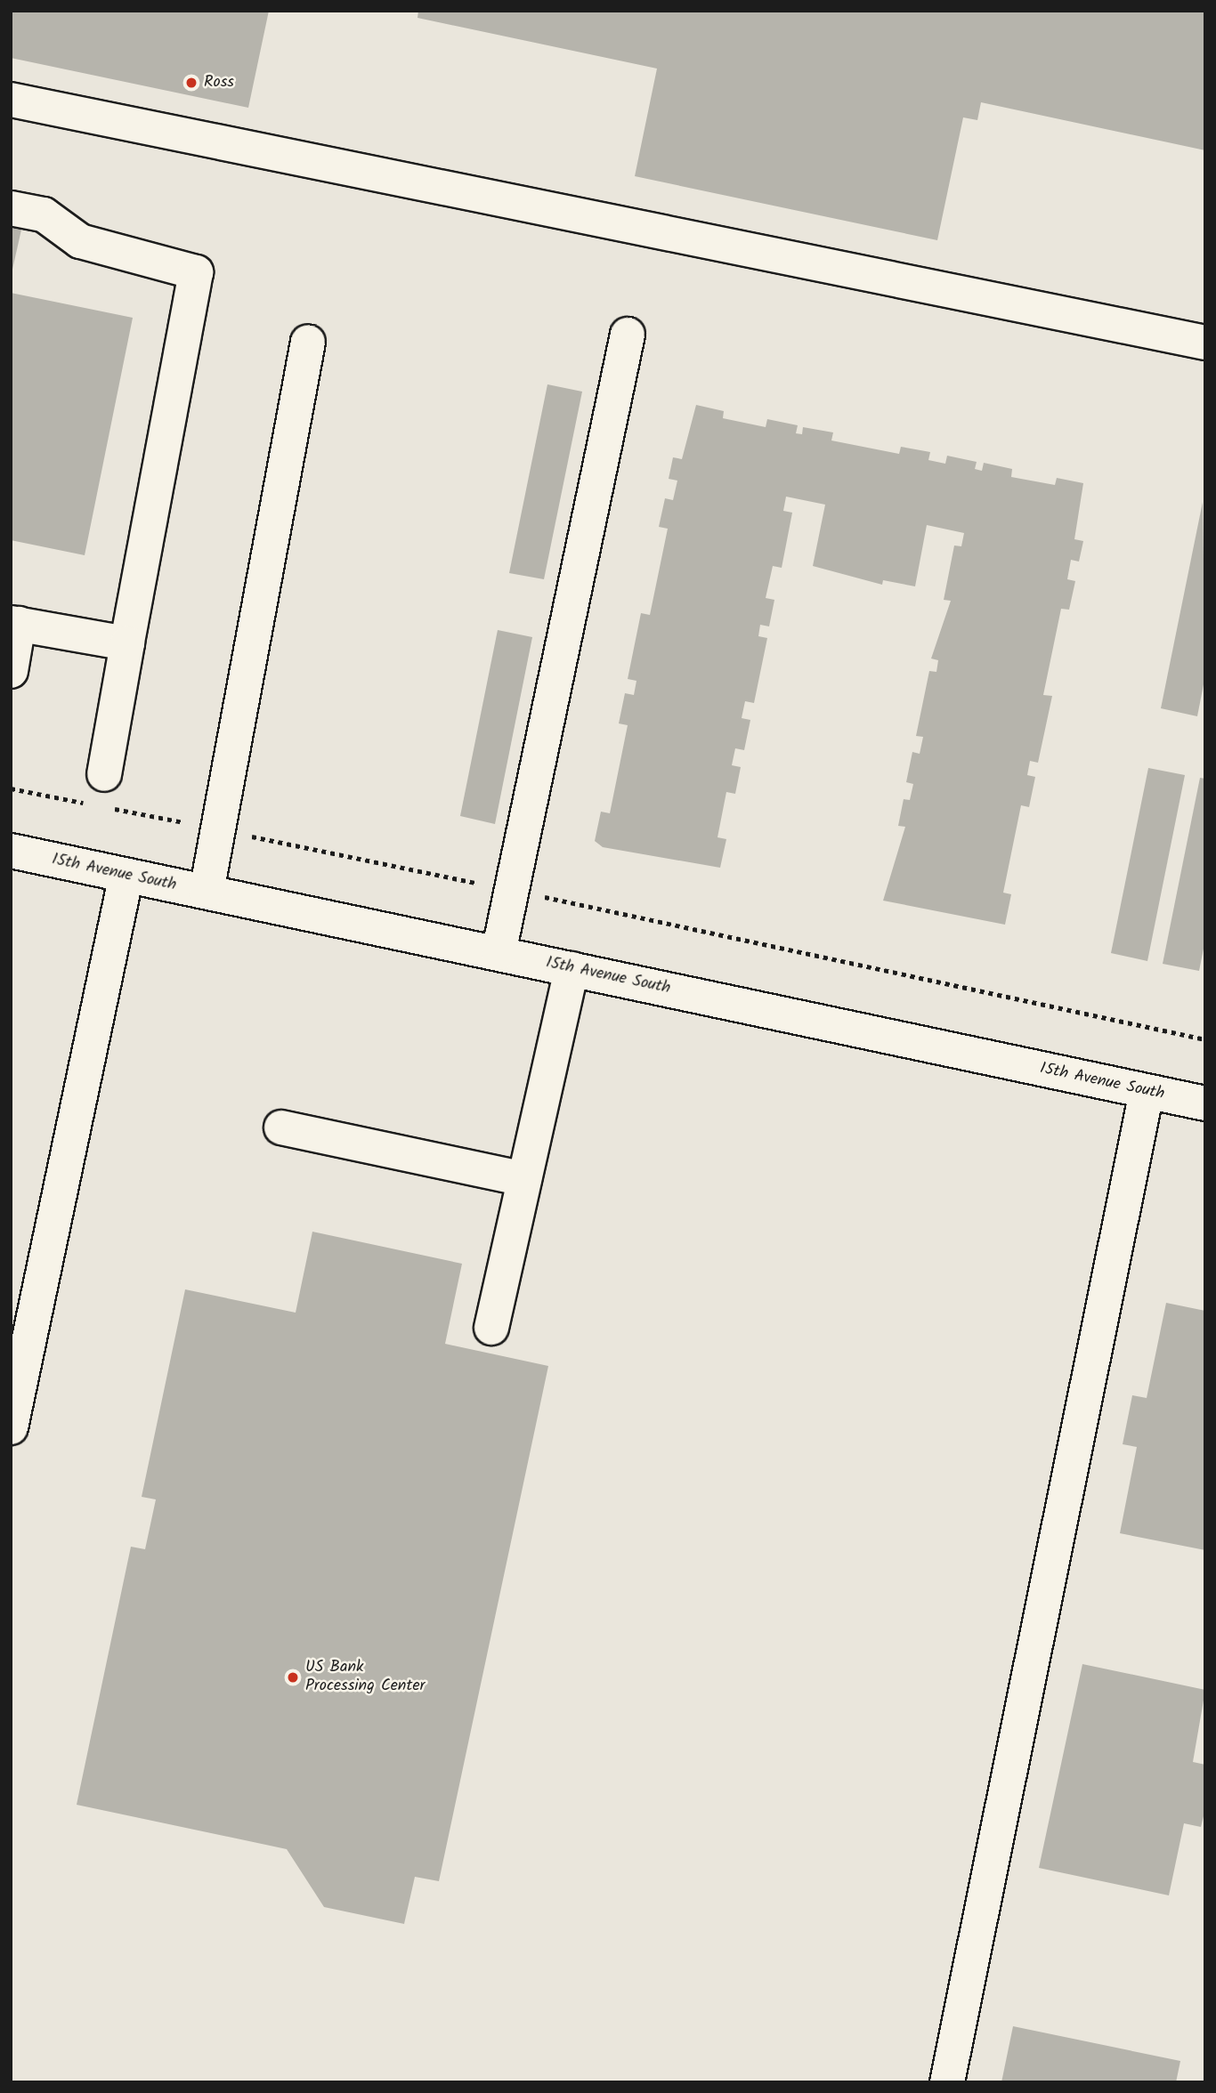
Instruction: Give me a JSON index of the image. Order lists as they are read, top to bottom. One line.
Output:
{"streets":{"street":["15th Avenue South"]},"places":["Ross","US Bank Processing Center"]}
